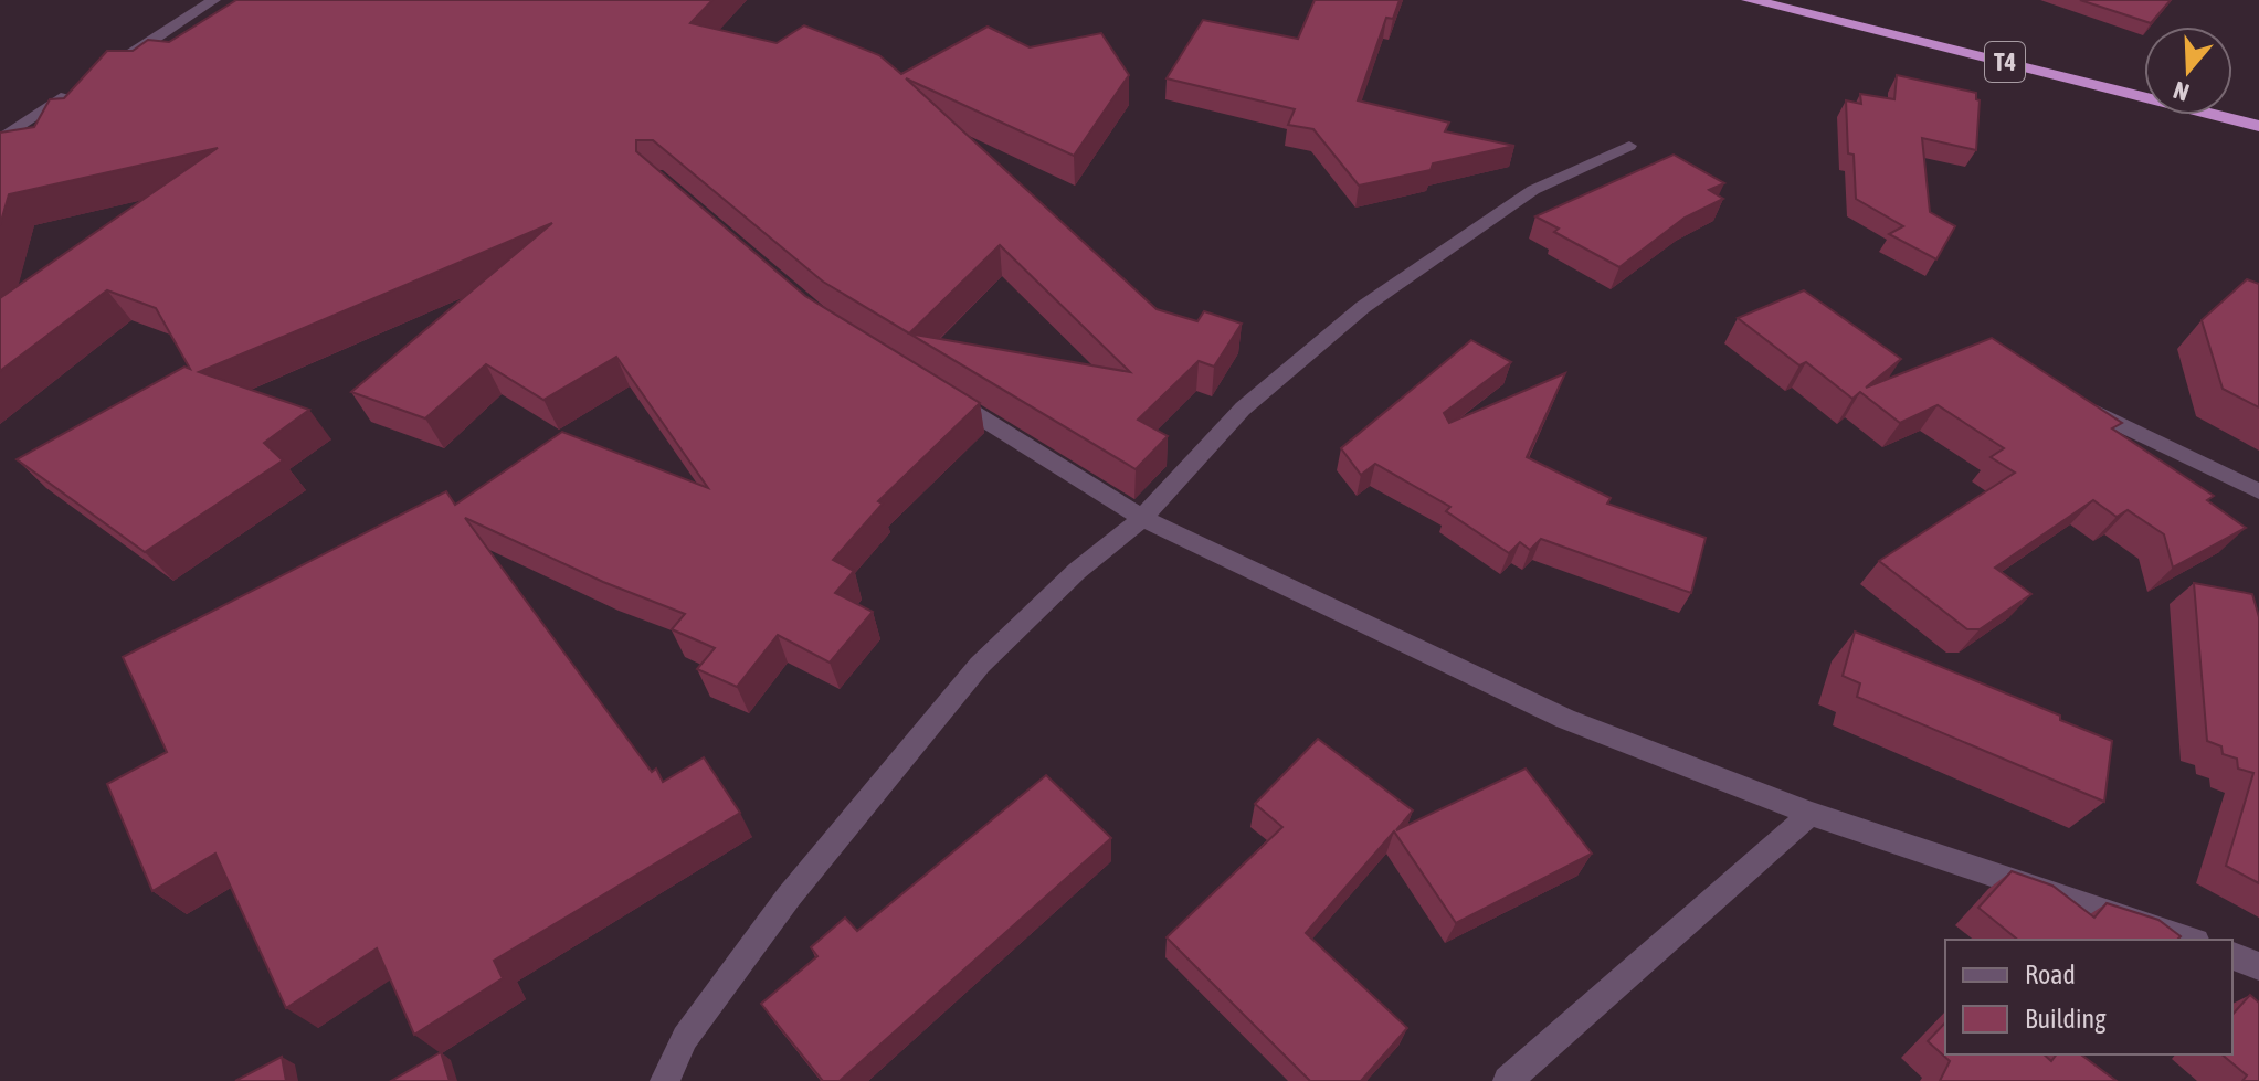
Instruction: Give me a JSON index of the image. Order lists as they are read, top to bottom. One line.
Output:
{"streets":{"highway":["T4"]},"legend":["Road","Building"],"north":"bottom"}
